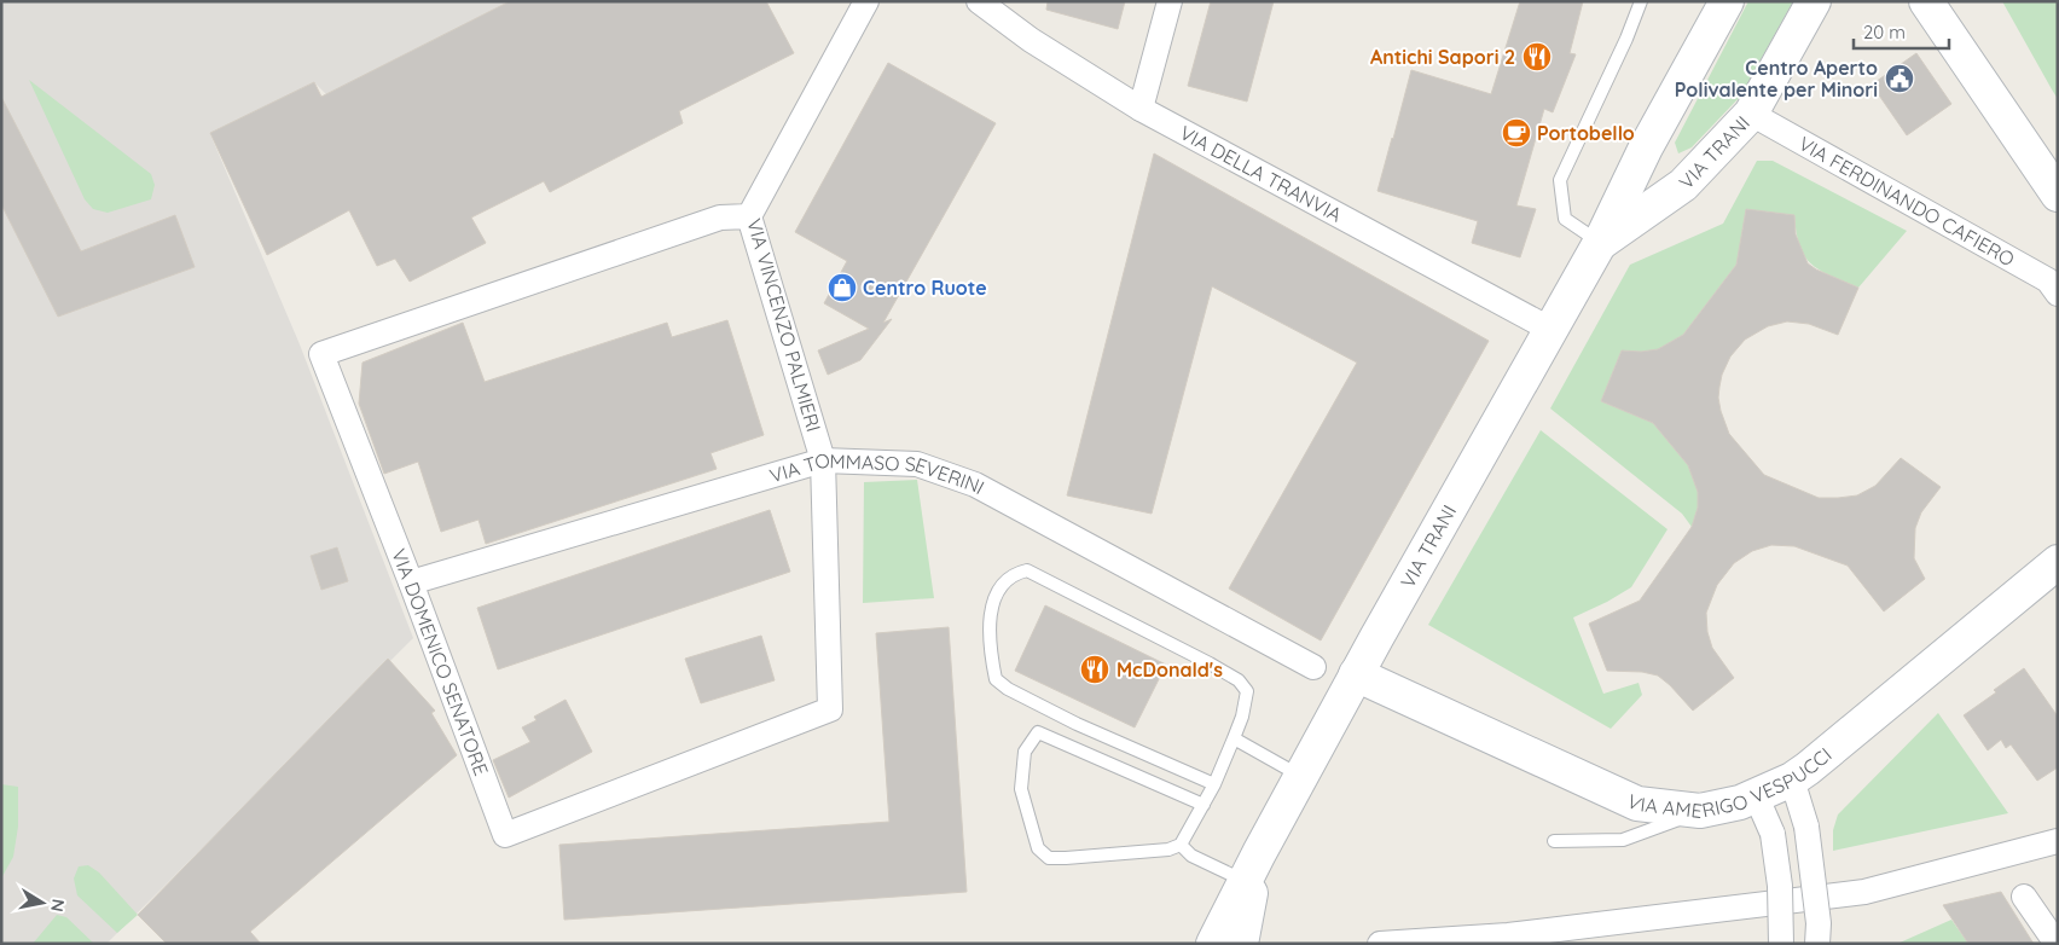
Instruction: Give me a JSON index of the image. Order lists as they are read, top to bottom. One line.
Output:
{"streets":{"main road":["VIA TRANI","VIA AMERIGO VESPUCCI"],"street":["VIA DELLA TRANVIA","VIA FERDINANDO CAFIERO","VIA VINCENZO PALMIERI","VIA TOMMASO SEVERINI","VIA DOMENICO SENATORE"]},"crossings":[["VIA TRANI","VIA DELLA TRANVIA"],["VIA TRANI","VIA FERDINANDO CAFIERO"],["VIA TRANI","VIA AMERIGO VESPUCCI"],["VIA VINCENZO PALMIERI","VIA TOMMASO SEVERINI"],["VIA VINCENZO PALMIERI","VIA DOMENICO SENATORE"],["VIA TOMMASO SEVERINI","VIA DOMENICO SENATORE"]],"places":{"restaurant":["Antichi Sapori 2","McDonald's"],"public building":["Centro Aperto Polivalente per Minori"],"cafe":["Portobello"],"shop":["Centro Ruote"]},"scale_bar":"20 m","north":"right"}
